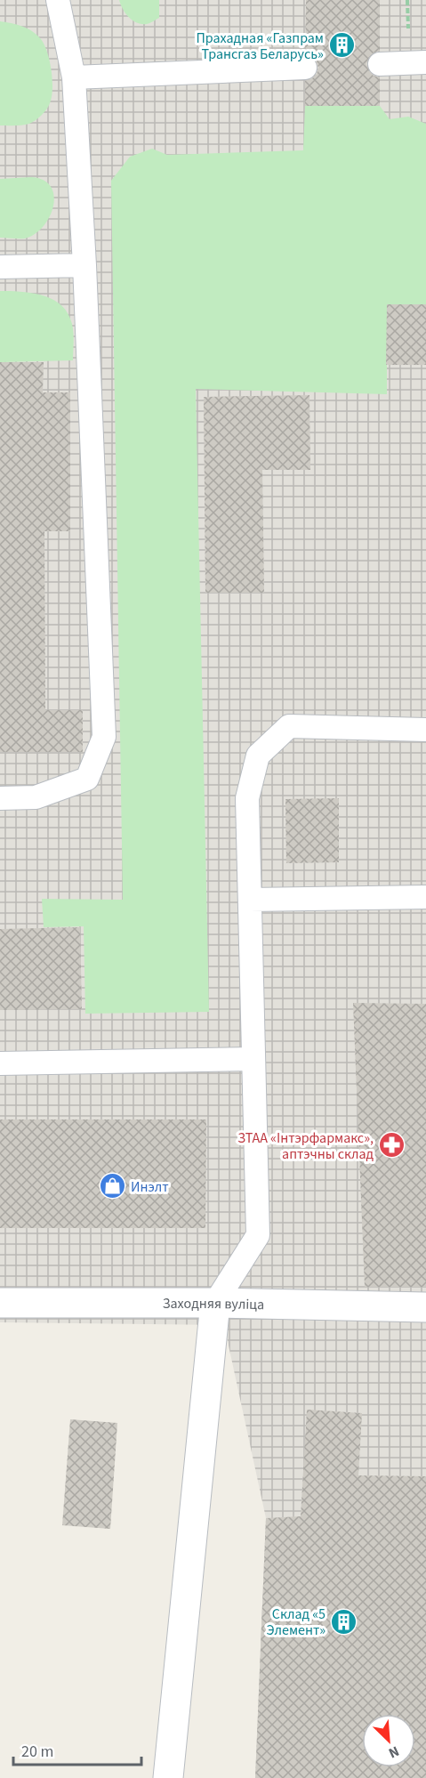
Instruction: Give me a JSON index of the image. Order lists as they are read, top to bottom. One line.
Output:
{"streets":{"street":["Заходняя вуліца"]},"places":{"building":["Прахадная «Газпрам Трансгаз Беларусь»","Склад «5 Элемент»"],"pharmacy":["ЗТАА «Інтэрфармакс», аптэчны склад"],"shop":["Инэлт"]},"scale_bar":"20 m","north":"bottom right"}
